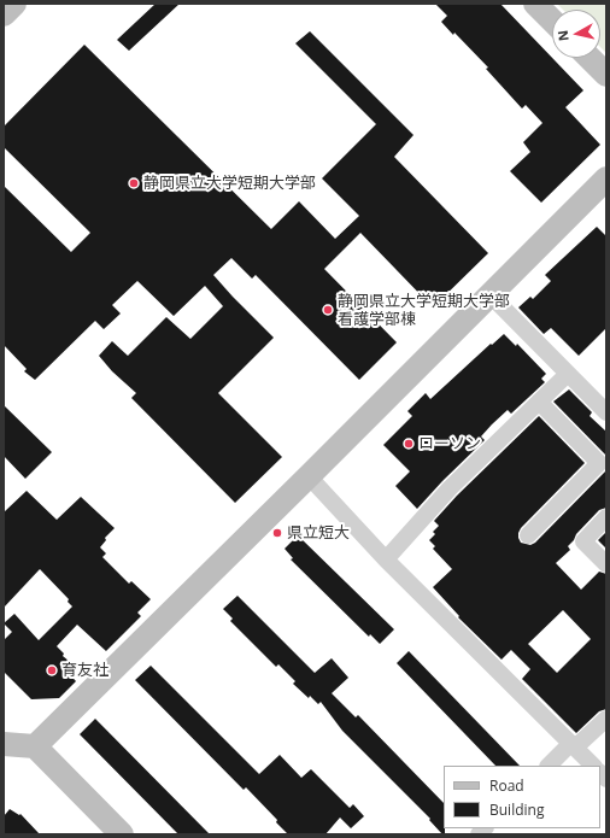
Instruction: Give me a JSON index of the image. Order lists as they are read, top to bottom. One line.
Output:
{"places":["静岡県立大学短期大学部","静岡県立大学短期大学部 看護学部棟","ローソン","県立短大","育友社"],"legend":["Road","Building"],"north":"left"}
